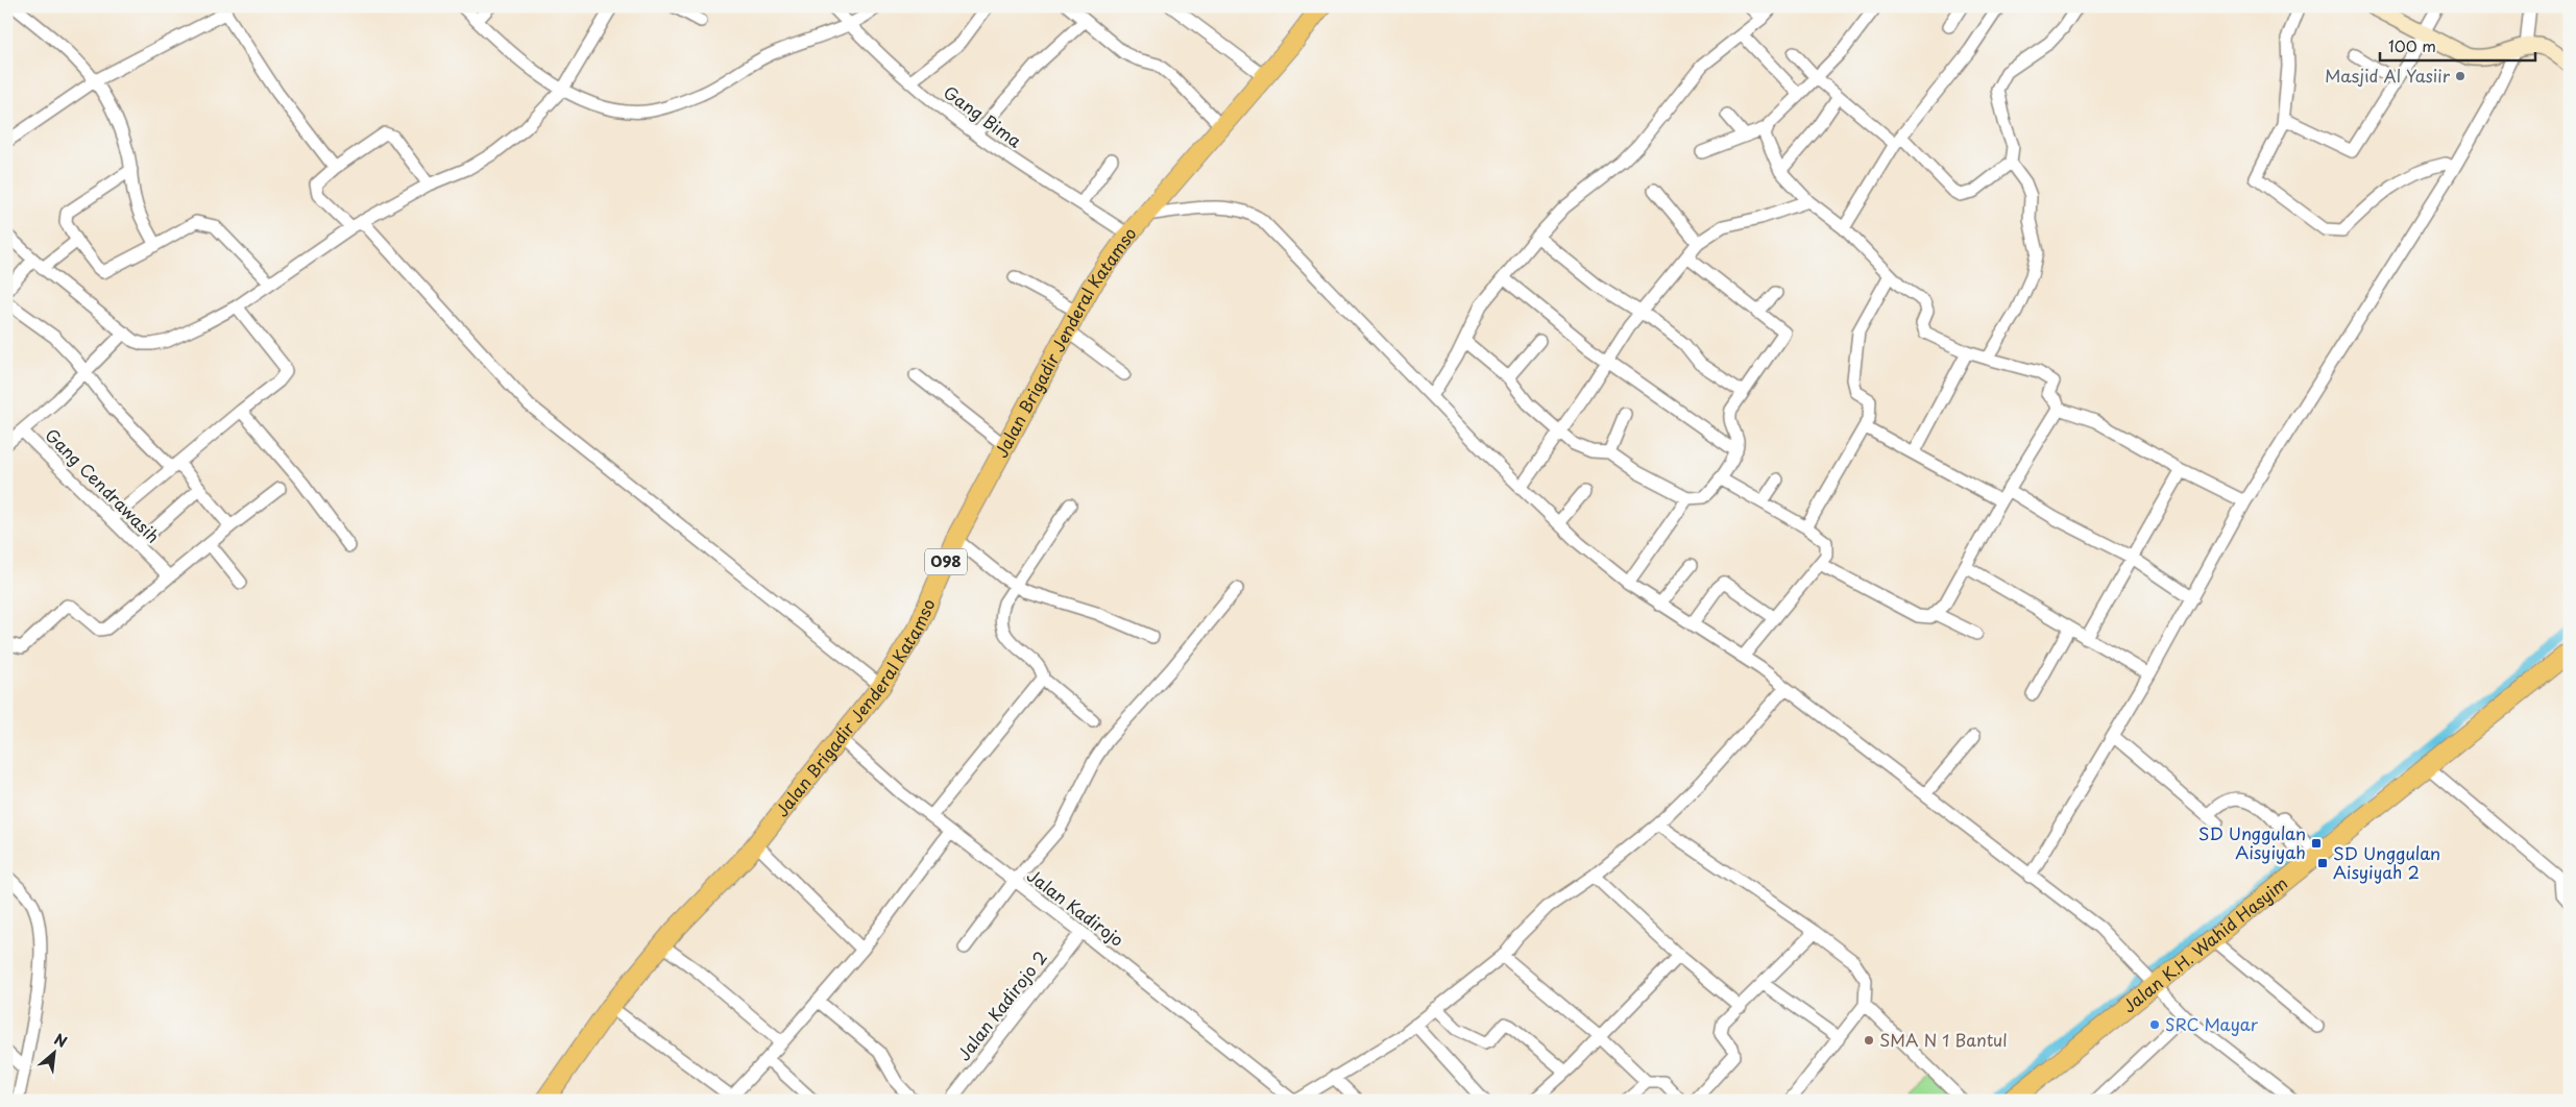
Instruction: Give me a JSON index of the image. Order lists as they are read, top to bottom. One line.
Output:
{"streets":{"main road":["Jalan Brigadir Jenderal Katamso","098","Jalan K.H. Wahid Hasyim"],"street":["Gang Bima","Gang Cendrawasih","Jalan Kadirojo","Jalan Kadirojo 2"]},"crossings":[["Gang Bima","Jalan Brigadir Jenderal Katamso"],["Jalan Brigadir Jenderal Katamso","Jalan Kadirojo"],["Jalan Kadirojo","Jalan Kadirojo 2"]],"places":{"other":["Masjid Al Yasiir","SRC Mayar","SMA N 1 Bantul"],"transit":["SD Unggulan Aisyiyah","SD Unggulan Aisyiyah 2"]},"scale_bar":"100 m","north":"top right"}
